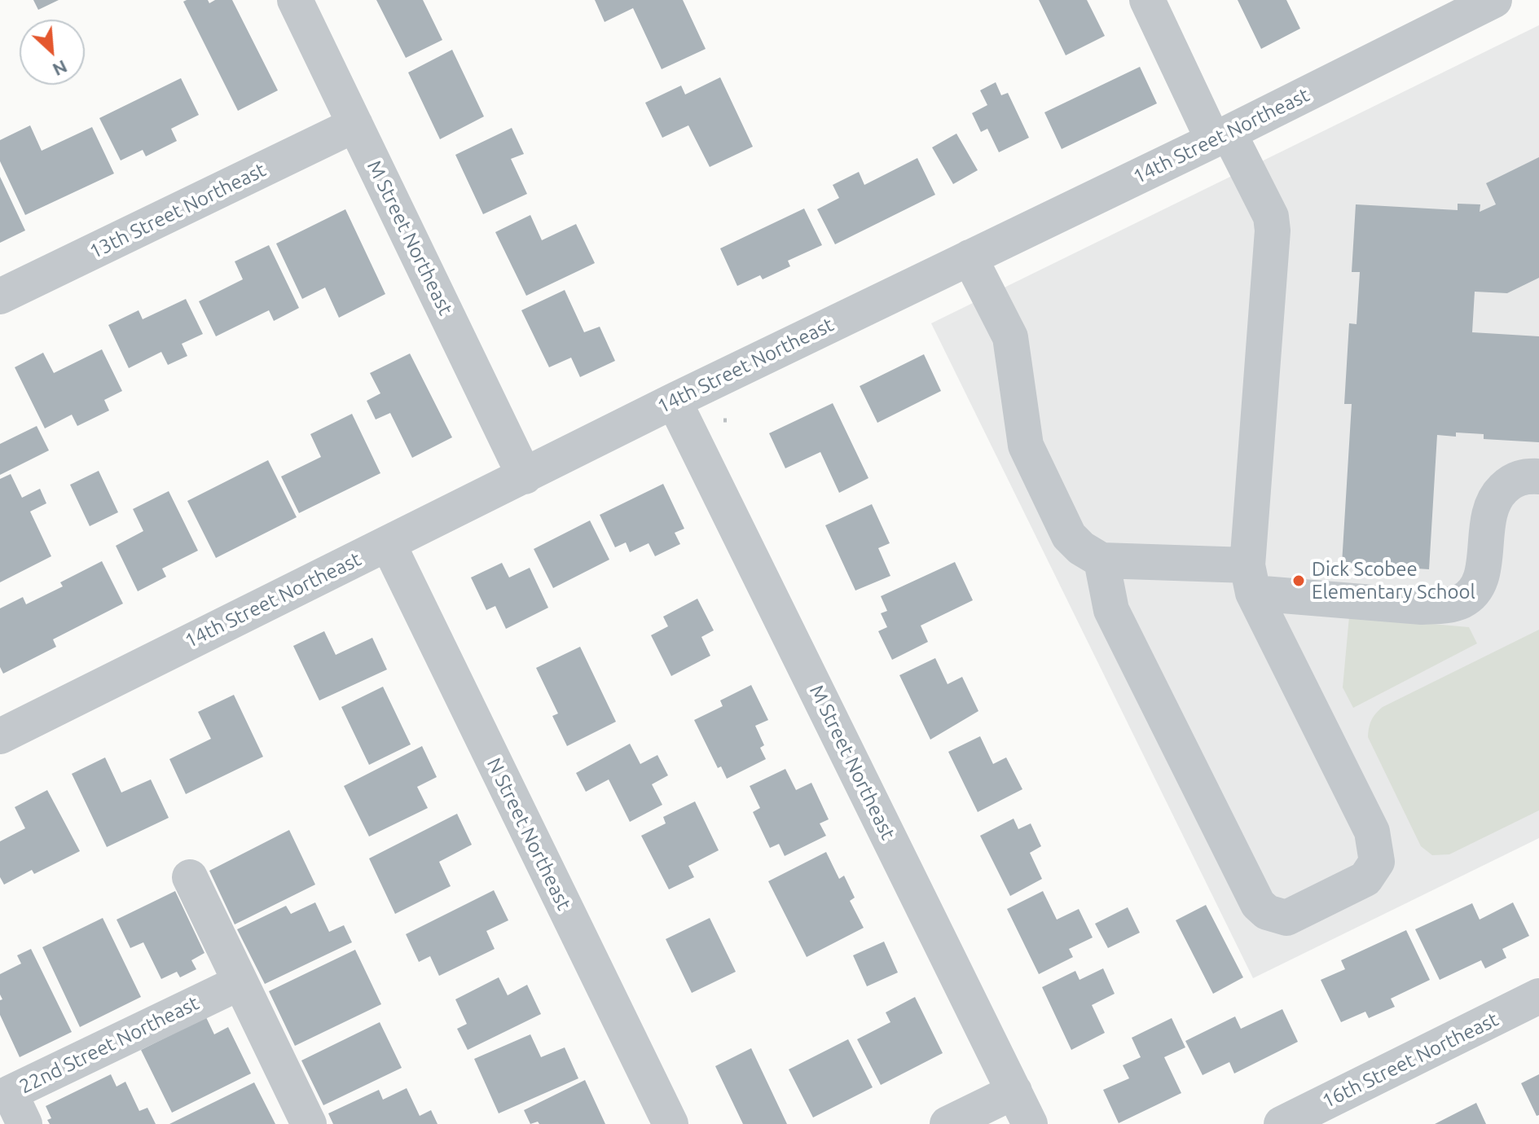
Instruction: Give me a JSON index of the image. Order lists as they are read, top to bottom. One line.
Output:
{"streets":{"street":["14th Street Northeast","13th Street Northeast","M Street Northeast","N Street Northeast","22nd Street Northeast","16th Street Northeast"]},"crossings":[["14th Street Northeast","M Street Northeast"],["14th Street Northeast","N Street Northeast"],["13th Street Northeast","M Street Northeast"]],"places":["Dick Scobee Elementary School"],"north":"bottom right"}
